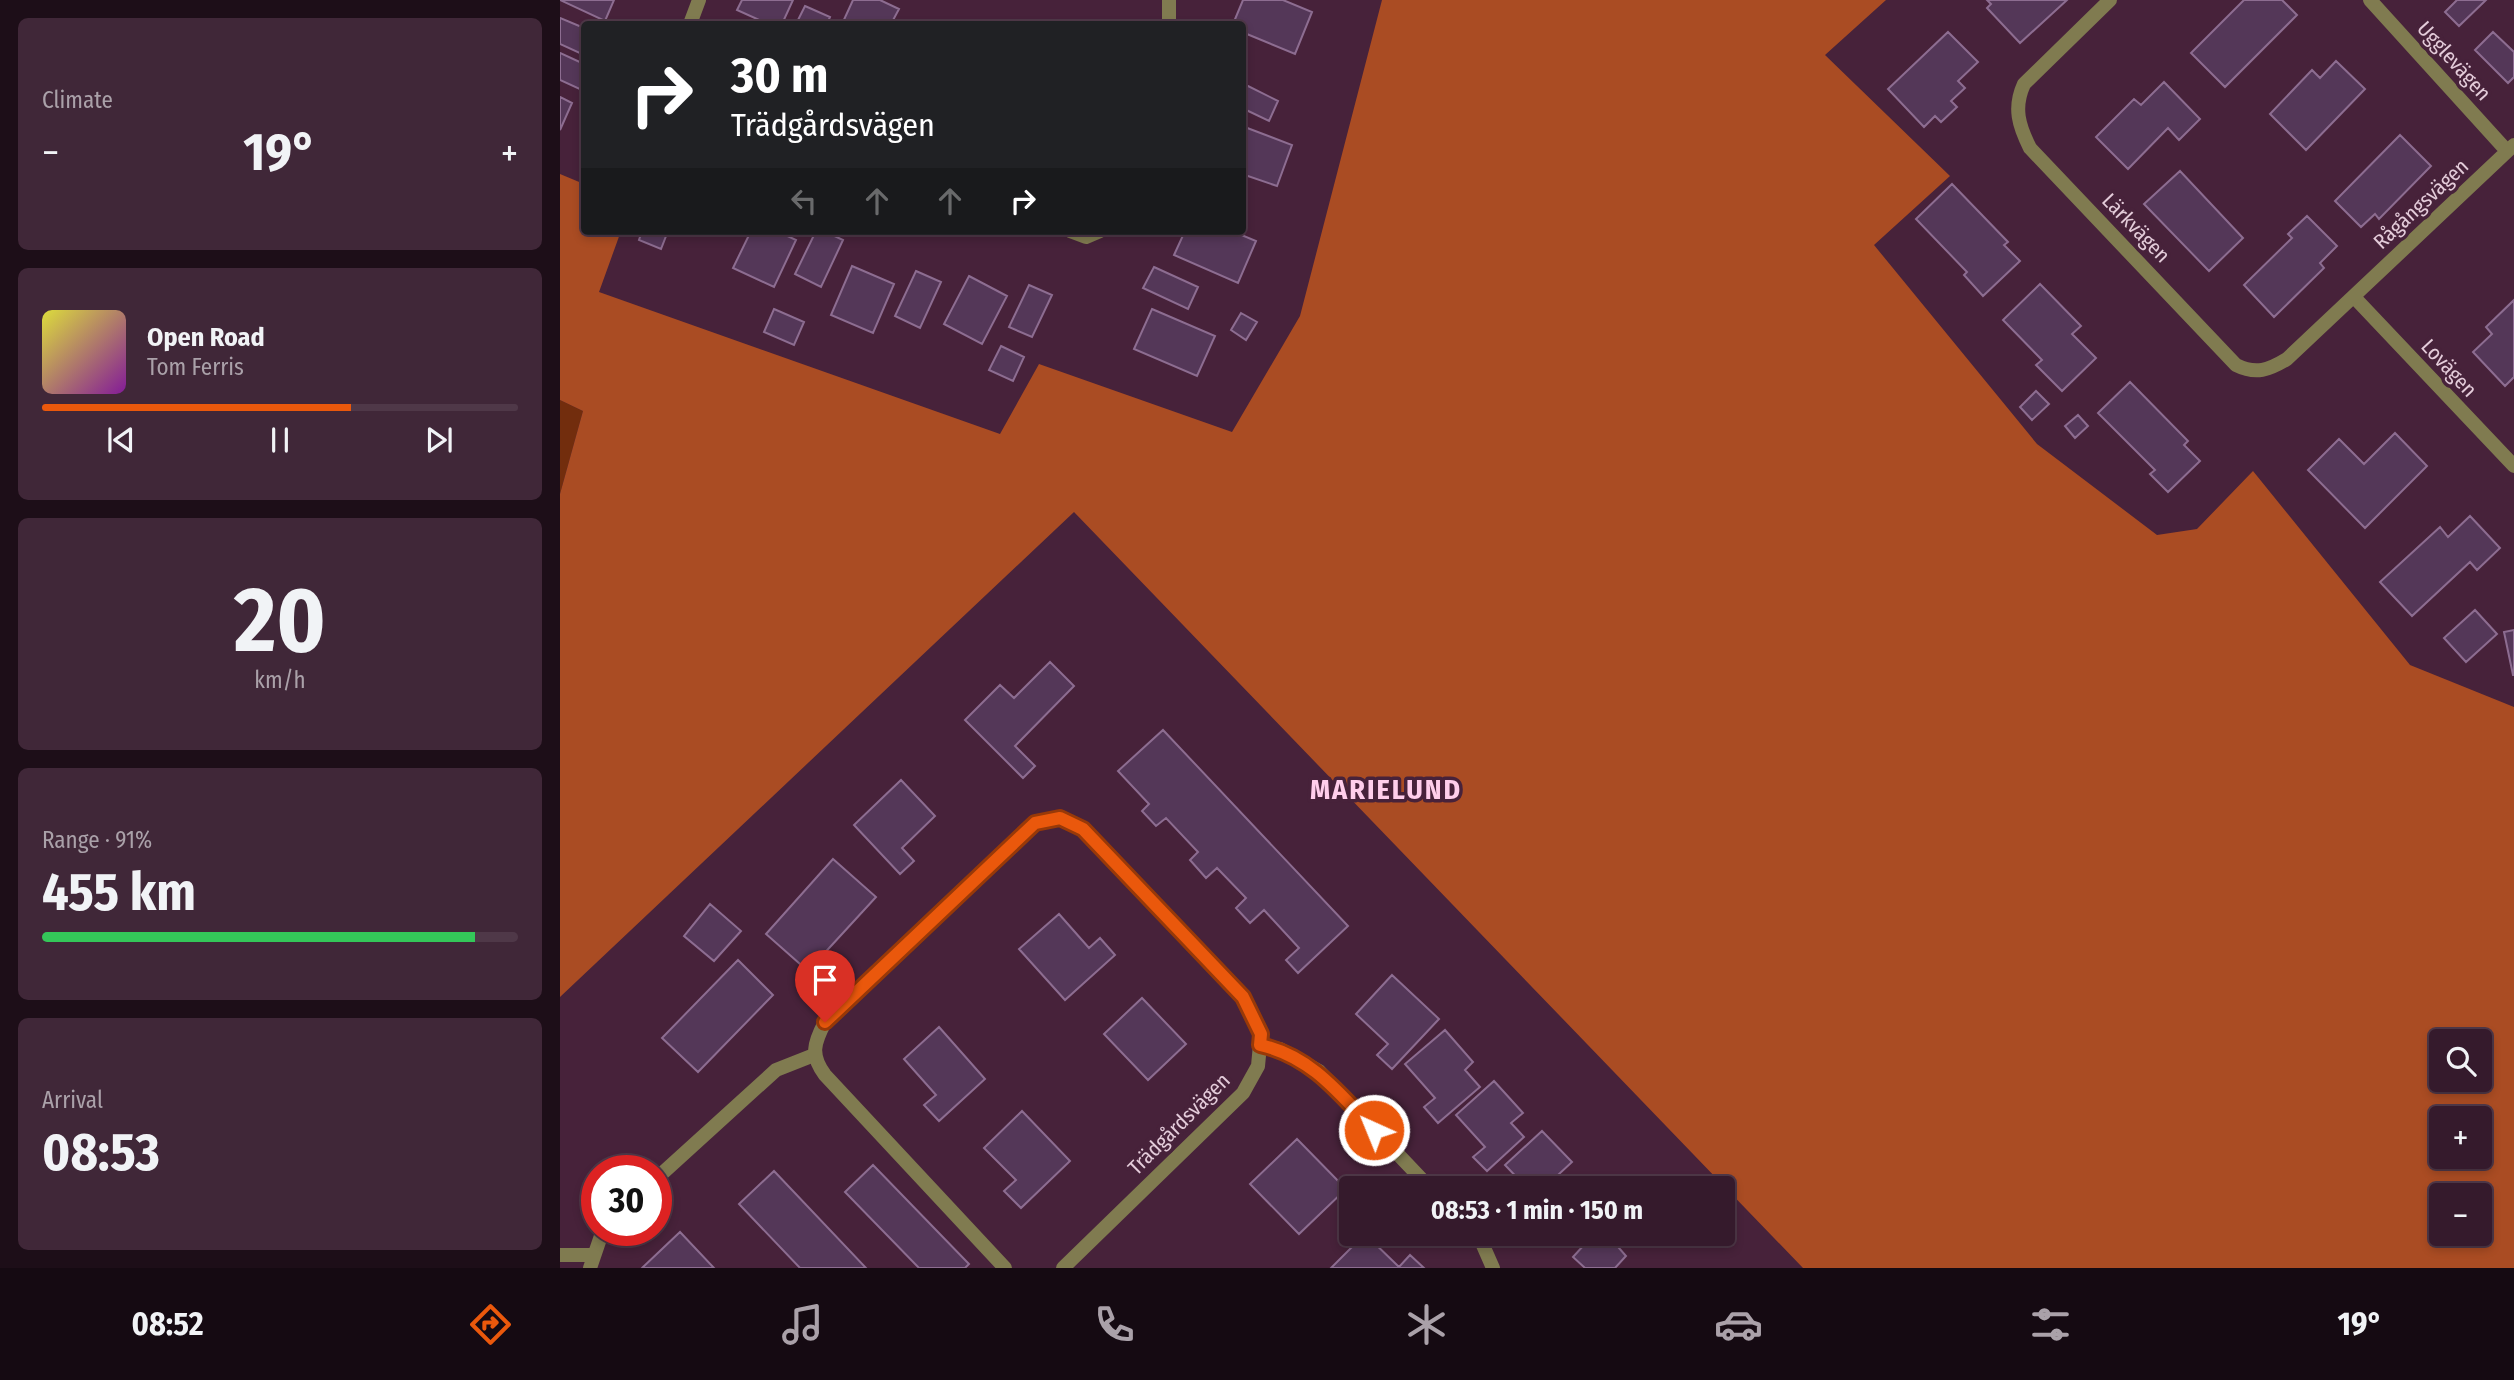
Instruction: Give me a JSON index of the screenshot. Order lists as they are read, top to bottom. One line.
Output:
{"streets":{"street":["Ugglevägen","Rågångsvägen","Lärkvägen","Lovägen","Trädgårdsvägen"]},"crossings":[["Ugglevägen","Rågångsvägen"],["Rågångsvägen","Lärkvägen"],["Rågångsvägen","Lovägen"],["Lärkvägen","Lovägen"]],"districts":["MARIELUND"],"page":{"tile":["Climate",["20","km/h"],["Range · 91%","455 km"],["Arrival","08:53"]],"turn":["30 m","Trädgårdsvägen"],"heat":["−","19°","+"],"song":["Open Road","Tom Ferris"],"map_buttons":["+","−"],"limit":"30","trip":"08:53 · 1 min · 150 m","tabs":["08:52","19°"]}}
